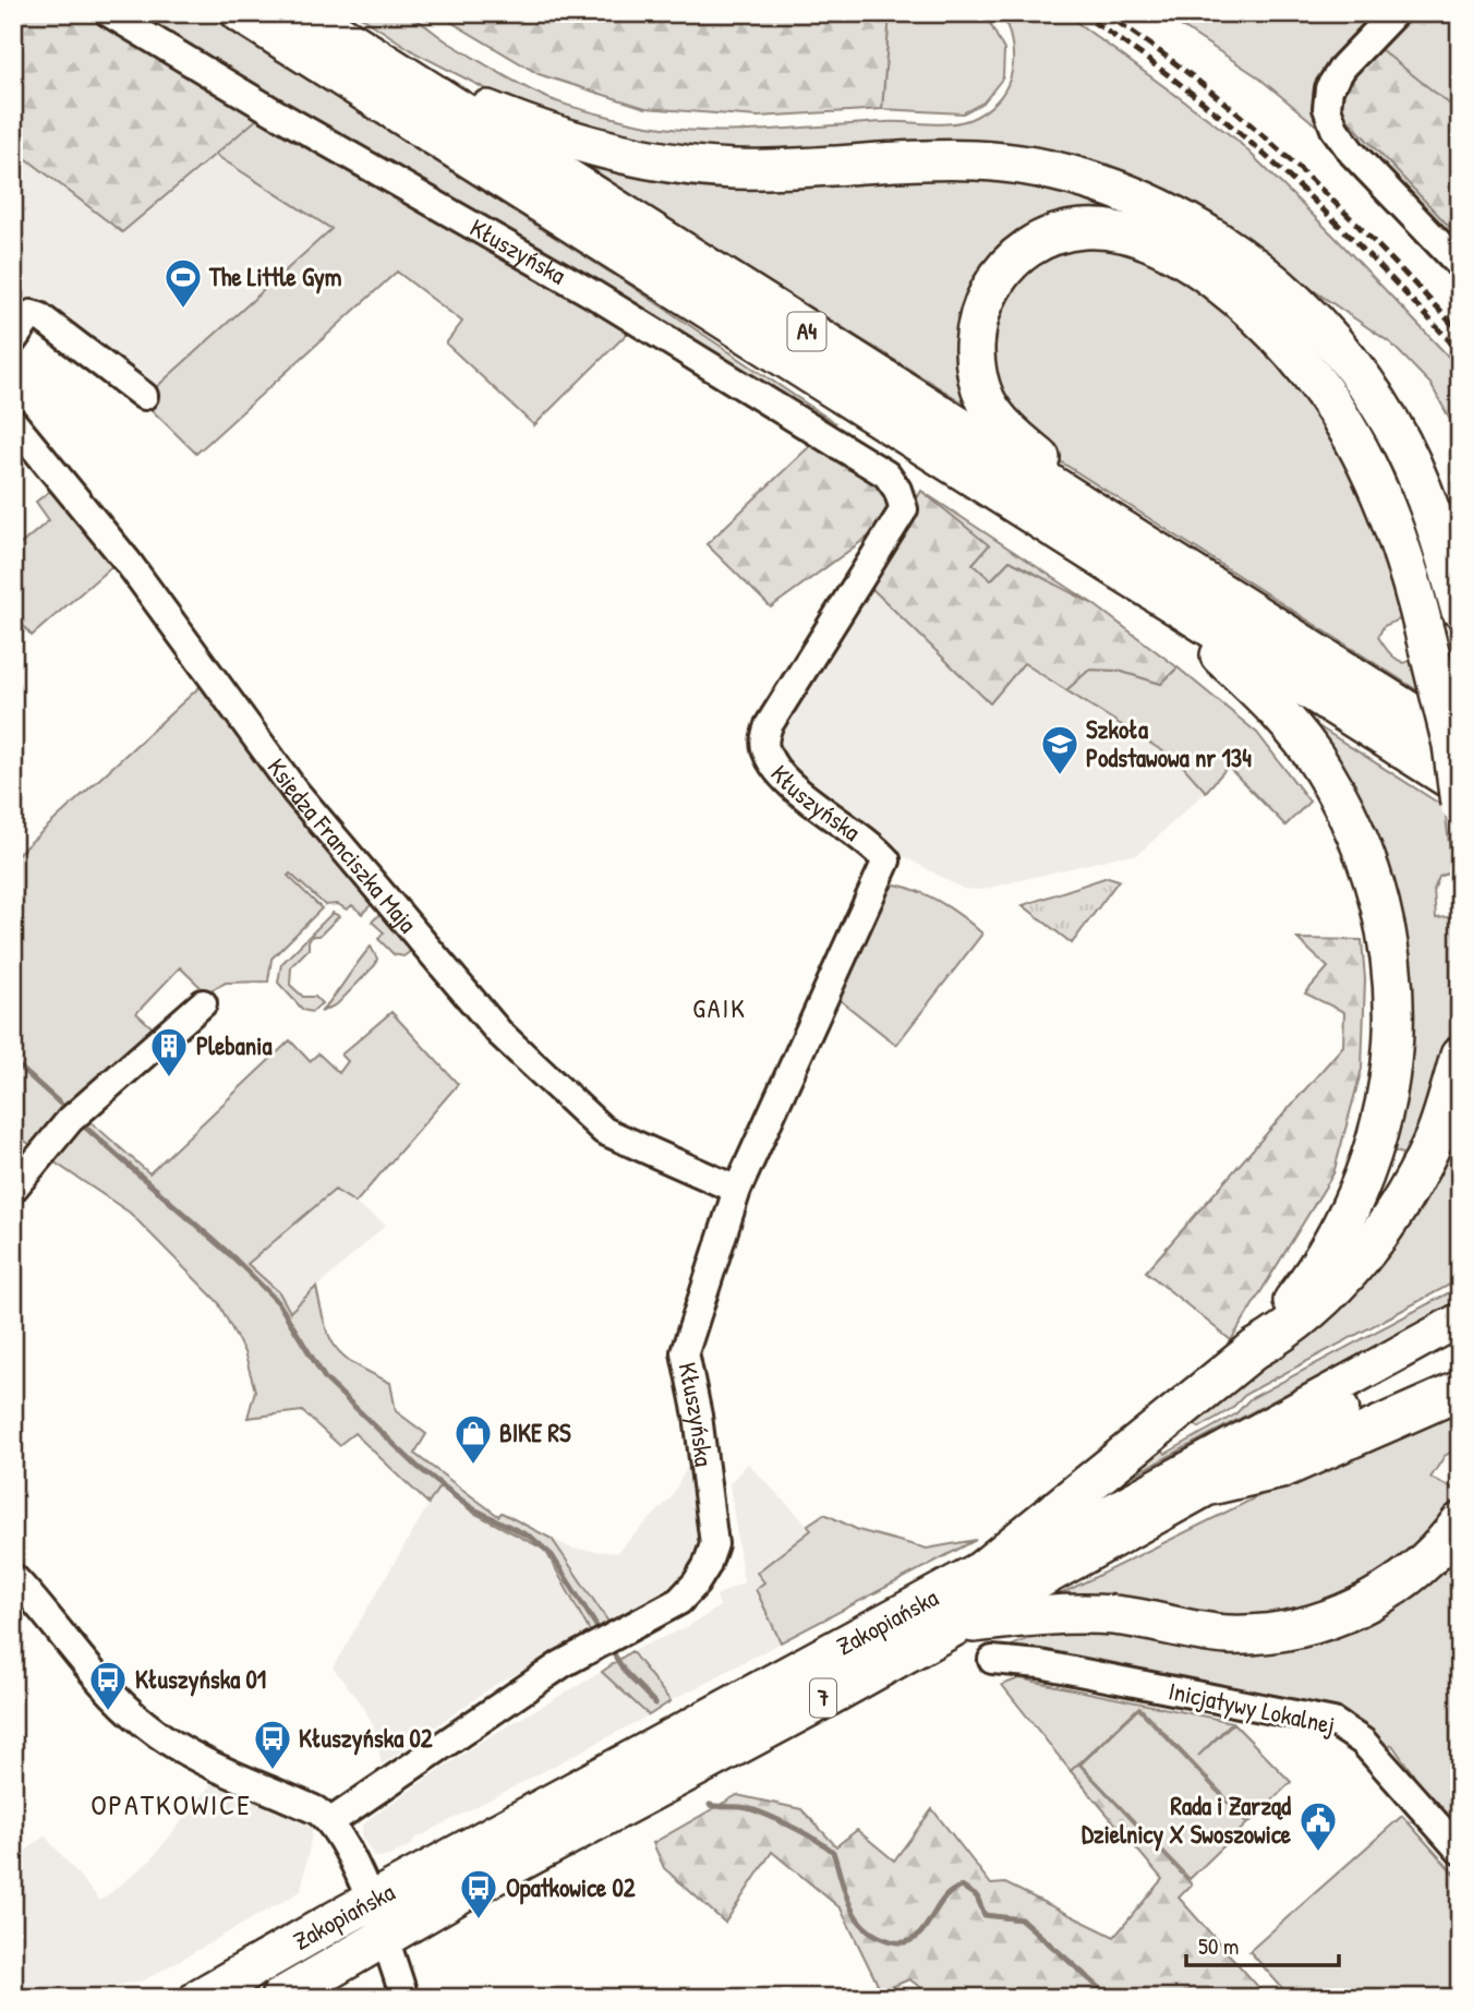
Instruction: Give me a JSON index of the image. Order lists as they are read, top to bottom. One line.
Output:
{"streets":{"highway":["A4","Zakopiańska","7"],"street":["Kłuszyńska","Księdza Franciszka Maja","Inicjatywy Lokalnej"]},"crossings":[["Kłuszyńska","Księdza Franciszka Maja"]],"districts":["GAIK","OPATKOWICE"],"places":{"sports":["The Little Gym"],"school or university":["Szkoła Podstawowa nr 134"],"building":["Plebania"],"shop":["BIKE RS"],"bus stop":["Kłuszyńska 01","Kłuszyńska 02","Opatkowice 02"],"public building":["Rada i Zarząd Dzielnicy X Swoszowice"]},"scale_bar":"50 m"}
